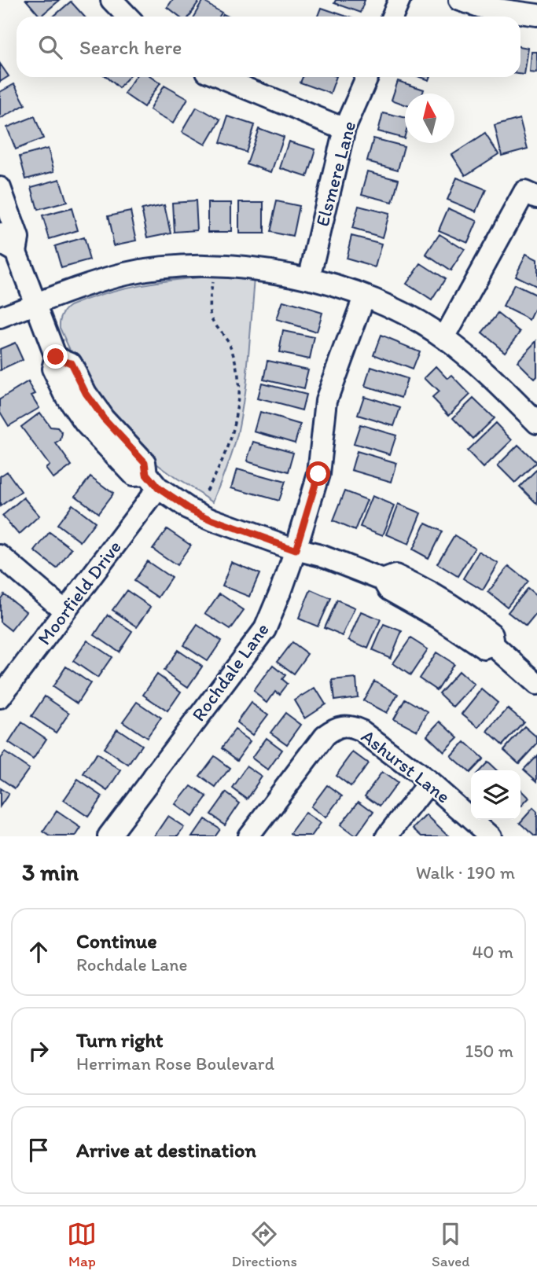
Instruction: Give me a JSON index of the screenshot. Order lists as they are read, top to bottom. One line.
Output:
{"streets":{"street":["Elsmere Lane","Moorfield Drive","Rochdale Lane","Ashurst Lane"]},"north":"top","page":{"search":"Search here","heading":["3 min","Walk · 190 m"],"list":[["Continue","Rochdale Lane","40 m"],["Turn right","Herriman Rose Boulevard","150 m"],"Arrive at destination"],"nav":["Map","Directions","Saved"]}}
